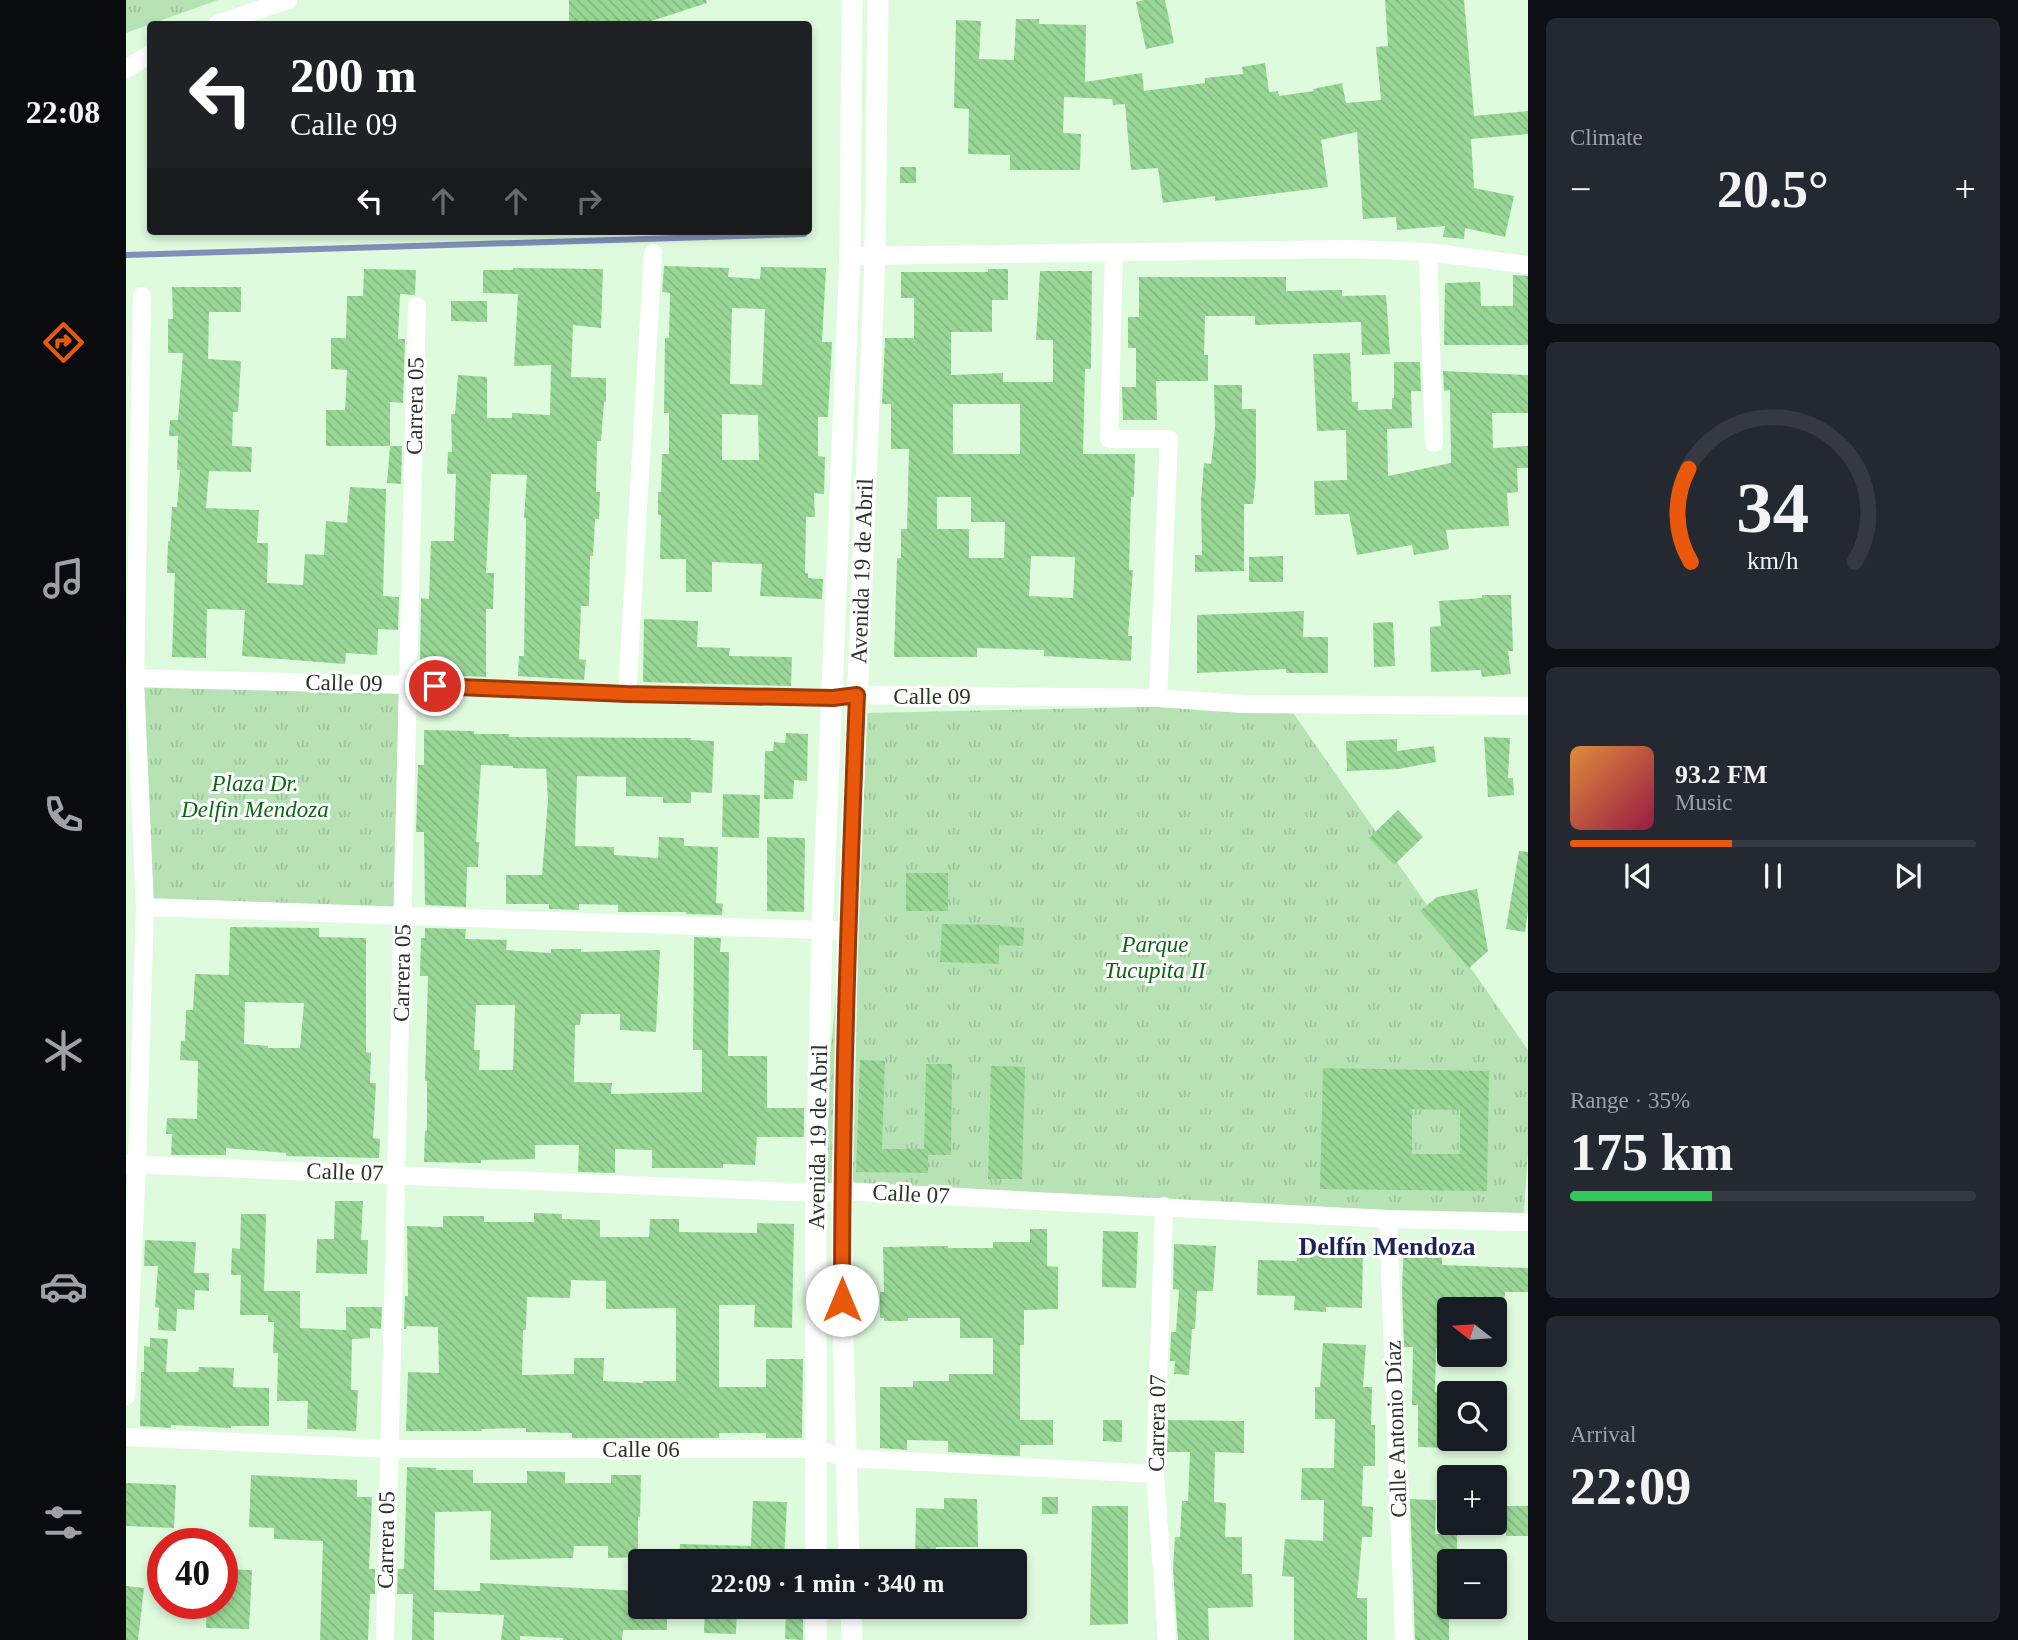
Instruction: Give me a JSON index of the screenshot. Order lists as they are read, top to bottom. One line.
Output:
{"streets":{"street":["Carrera 05","Avenida 19 de Abril","Calle 09","Calle 07","Carrera 07","Calle Antonio Díaz","Calle 06"]},"crossings":[["Carrera 05","Calle 09"],["Carrera 05","Calle 07"],["Carrera 05","Calle 06"],["Avenida 19 de Abril","Calle 09"],["Avenida 19 de Abril","Calle 07"],["Avenida 19 de Abril","Calle 06"],["Calle 07","Carrera 07"],["Calle 07","Calle Antonio Díaz"],["Carrera 07","Calle 06"]],"districts":["Delfín Mendoza"],"parks":["Plaza Dr. Delfin Mendoza","Parque Tucupita II"],"north":"left","page":{"tabs":"22:08","tile":["Climate",["Range · 35%","175 km"],["Arrival","22:09"]],"turn":["200 m","Calle 09"],"heat":["−","20.5°","+"],"song":["93.2 FM","Music"],"map_buttons":["+","−"],"limit":"40","trip":"22:09 · 1 min · 340 m","gauge":["34","km/h"]}}
